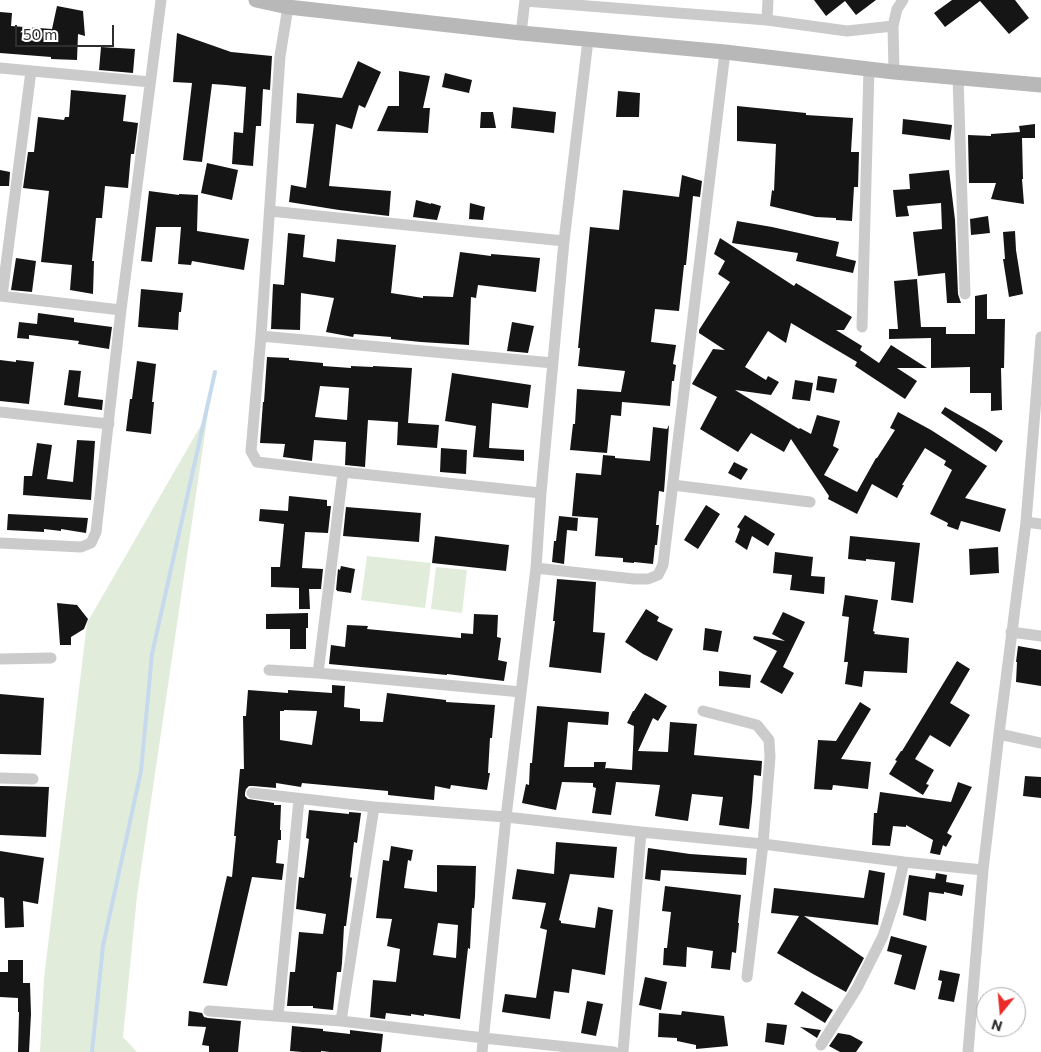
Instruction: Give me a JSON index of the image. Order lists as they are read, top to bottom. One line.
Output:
{"scale_bar":"50 m","north":"bottom"}
